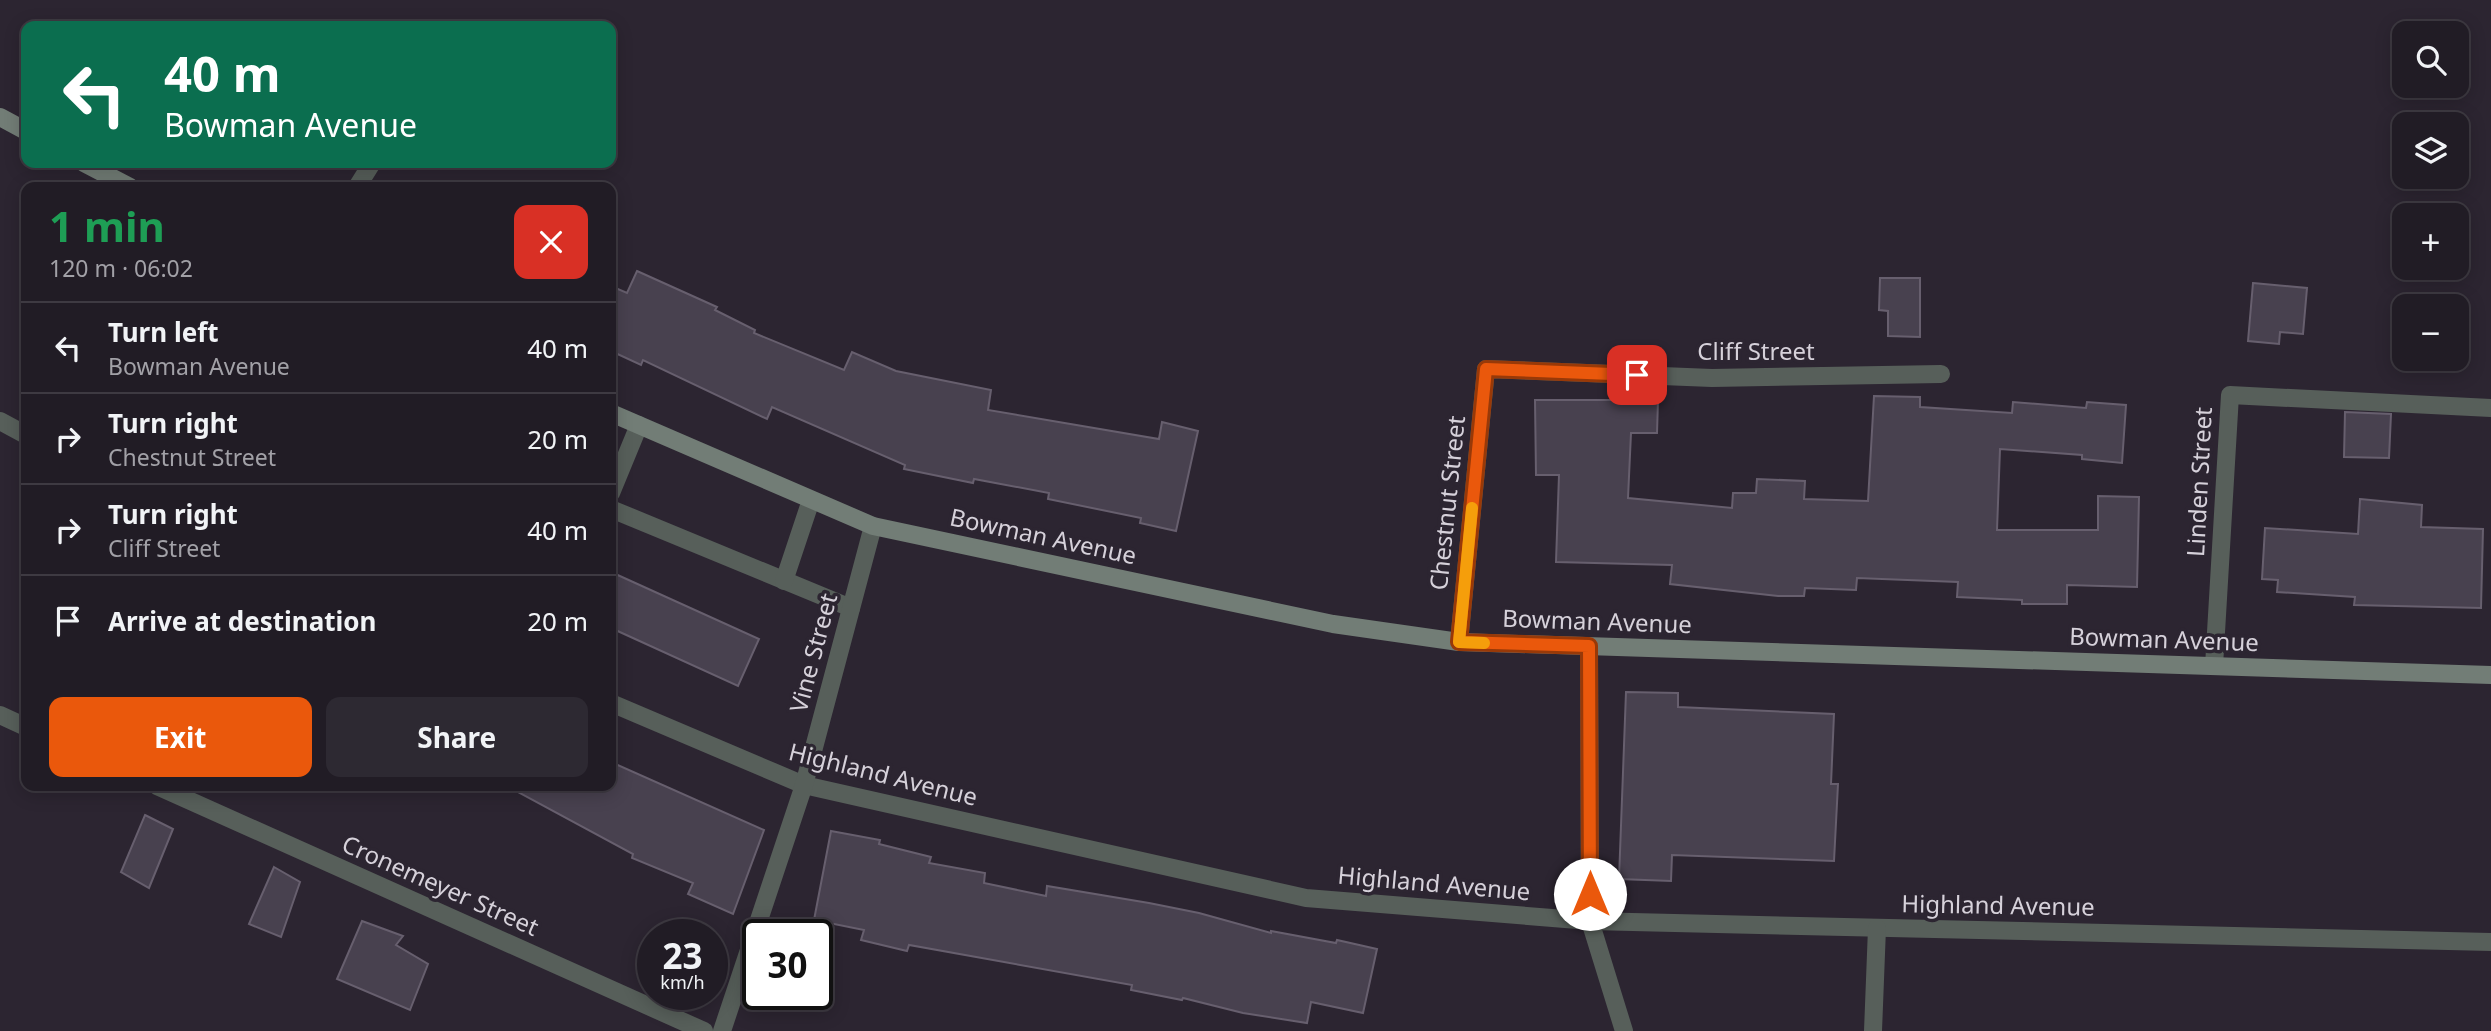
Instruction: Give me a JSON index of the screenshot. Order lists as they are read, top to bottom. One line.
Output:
{"streets":{"main road":["Bowman Avenue"],"street":["Cliff Street","Linden Street","Chestnut Street","Vine Street","Highland Avenue","Cronemeyer Street"]},"crossings":[["Cliff Street","Chestnut Street"],["Linden Street","Bowman Avenue"],["Chestnut Street","Bowman Avenue"],["Bowman Avenue","Vine Street"],["Vine Street","Highland Avenue"]],"page":{"map_buttons":["+","−"],"turn":["40 m","Bowman Avenue"],"heading":["1 min","120 m · 06:02"],"list":[{"name":"Turn left","note":"Bowman Avenue","value":"40 m"},{"name":"Turn right","note":"Chestnut Street","value":"20 m"},{"name":"Turn right","note":"Cliff Street","value":"40 m"},{"name":"Arrive at destination","value":"20 m"}],"buttons":["Exit","Share"],"speed":"23 km/h","limit":"30"}}
